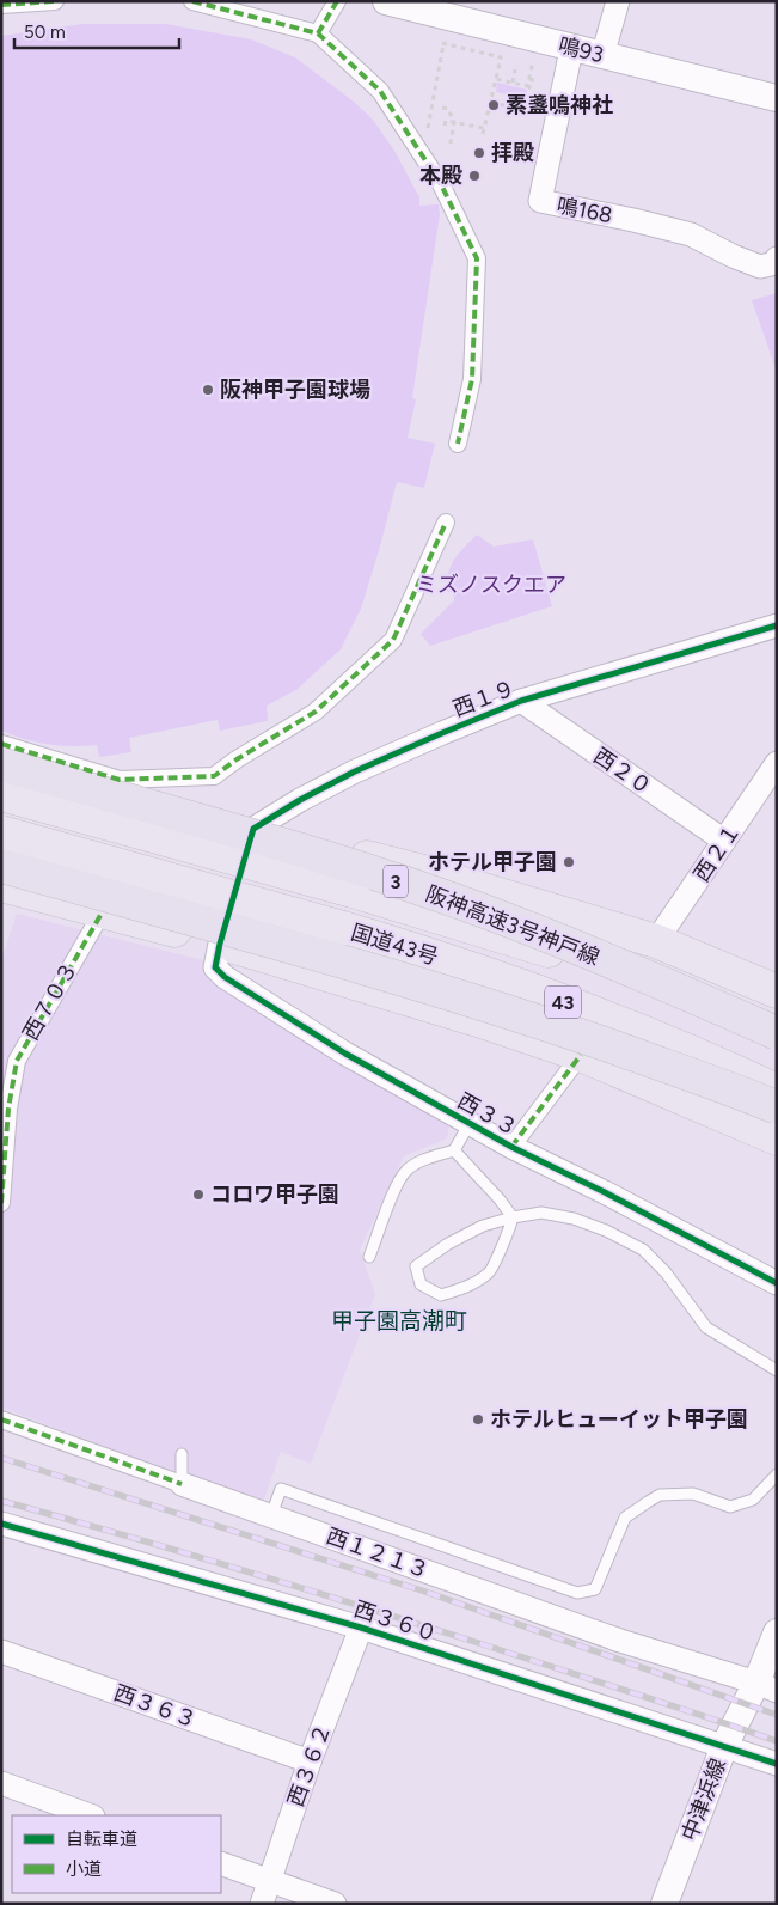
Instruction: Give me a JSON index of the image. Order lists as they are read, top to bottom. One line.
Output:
{"streets":{"highway":["3","阪神高速3号神戸線","国道43号","43"],"street":["鳴93","鳴168","西１９","西２０","西２１","西７０３","西３３","西１２１３","西３６０","西３６３","西３６２","中津浜線"]},"crossings":[["鳴93","鳴168"],["西１９","西２０"],["西２０","西２１"],["西１２１３","中津浜線"],["西３６０","西３６２"],["西３６０","中津浜線"],["西３６３","西３６２"]],"districts":["甲子園高潮町"],"parks":["ミズノスクエア"],"places":["素盞嗚神社","拝殿","本殿","阪神甲子園球場","ホテル甲子園","コロワ甲子園","ホテルヒューイット甲子園"],"legend":["自転車道","小道"],"scale_bar":"50 m"}
